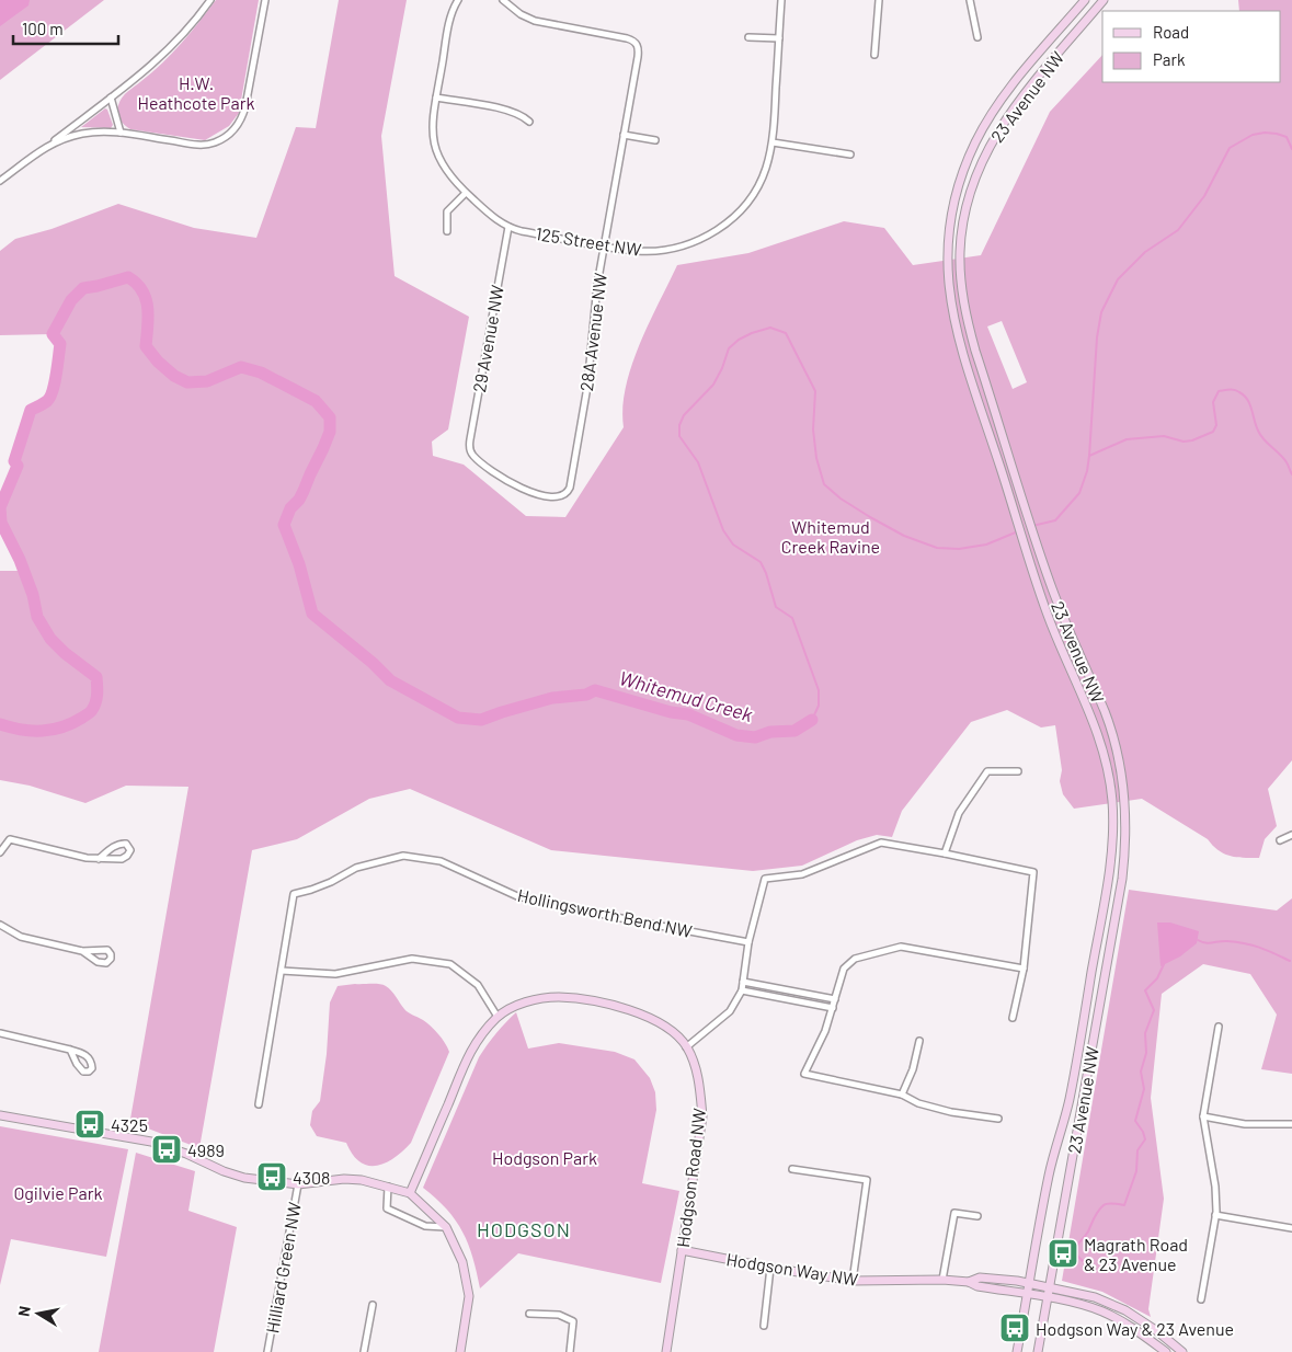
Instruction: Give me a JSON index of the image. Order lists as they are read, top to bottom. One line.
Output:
{"streets":{"main road":["23 Avenue NW","Hodgson Road NW","Hodgson Way NW"],"street":["125 Street NW","28A Avenue NW","29 Avenue NW","Hollingsworth Bend NW","Hilliard Green NW"]},"crossings":[["23 Avenue NW","Hodgson Way NW"],["125 Street NW","28A Avenue NW"],["125 Street NW","29 Avenue NW"],["28A Avenue NW","29 Avenue NW"],["Hodgson Road NW","Hodgson Way NW"]],"districts":["HODGSON"],"water":["Whitemud Creek"],"parks":["H.W. Heathcote Park","Whitemud Creek Ravine","Hodgson Park","Ogilvie Park"],"places":{"bus stop":["4325","4989","4308","Magrath Road & 23 Avenue","Hodgson Way & 23 Avenue"]},"legend":["Road","Park"],"scale_bar":"100 m","north":"left"}
